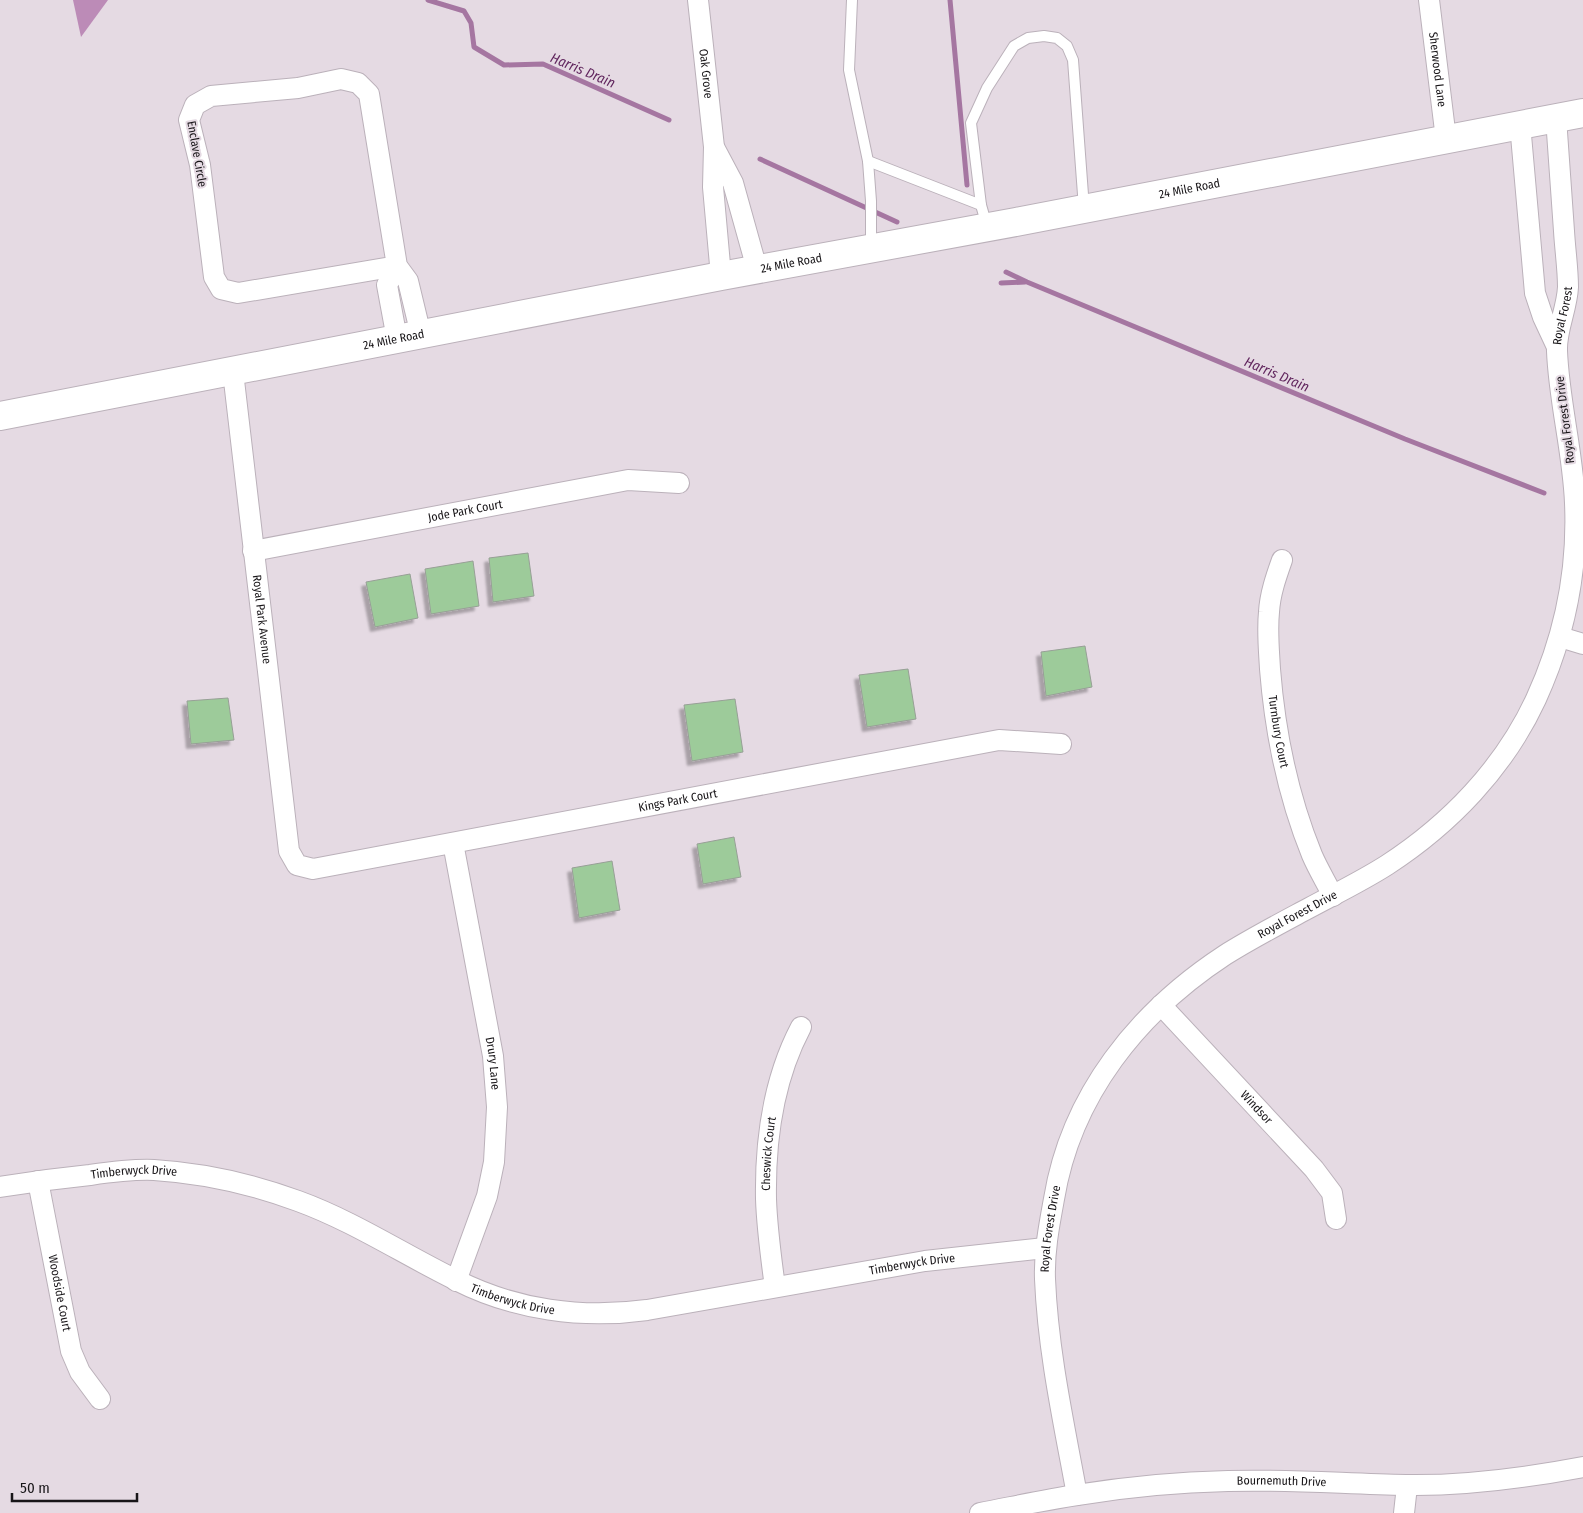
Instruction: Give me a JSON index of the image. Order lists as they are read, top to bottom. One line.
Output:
{"streets":{"street":["Sherwood Lane","Oak Grove","Enclave Circle","24 Mile Road","Royal Forest","Royal Forest Drive","Jode Park Court","Royal Park Avenue","Turnbury Court","Kings Park Court","Drury Lane","Windsor","Cheswick Court","Timberwyck Drive","Woodside Court","Bournemuth Drive"]},"crossings":[["Sherwood Lane","24 Mile Road"],["Oak Grove","24 Mile Road"],["24 Mile Road","Royal Forest"],["24 Mile Road","Royal Park Avenue"],["Royal Forest","Royal Forest Drive"],["Royal Forest Drive","Turnbury Court"],["Royal Forest Drive","Windsor"],["Royal Forest Drive","Timberwyck Drive"],["Royal Forest Drive","Bournemuth Drive"],["Jode Park Court","Royal Park Avenue"],["Royal Park Avenue","Kings Park Court"],["Kings Park Court","Drury Lane"],["Drury Lane","Timberwyck Drive"],["Cheswick Court","Timberwyck Drive"],["Timberwyck Drive","Woodside Court"]],"water":["Harris Drain"],"scale_bar":"50 m"}
